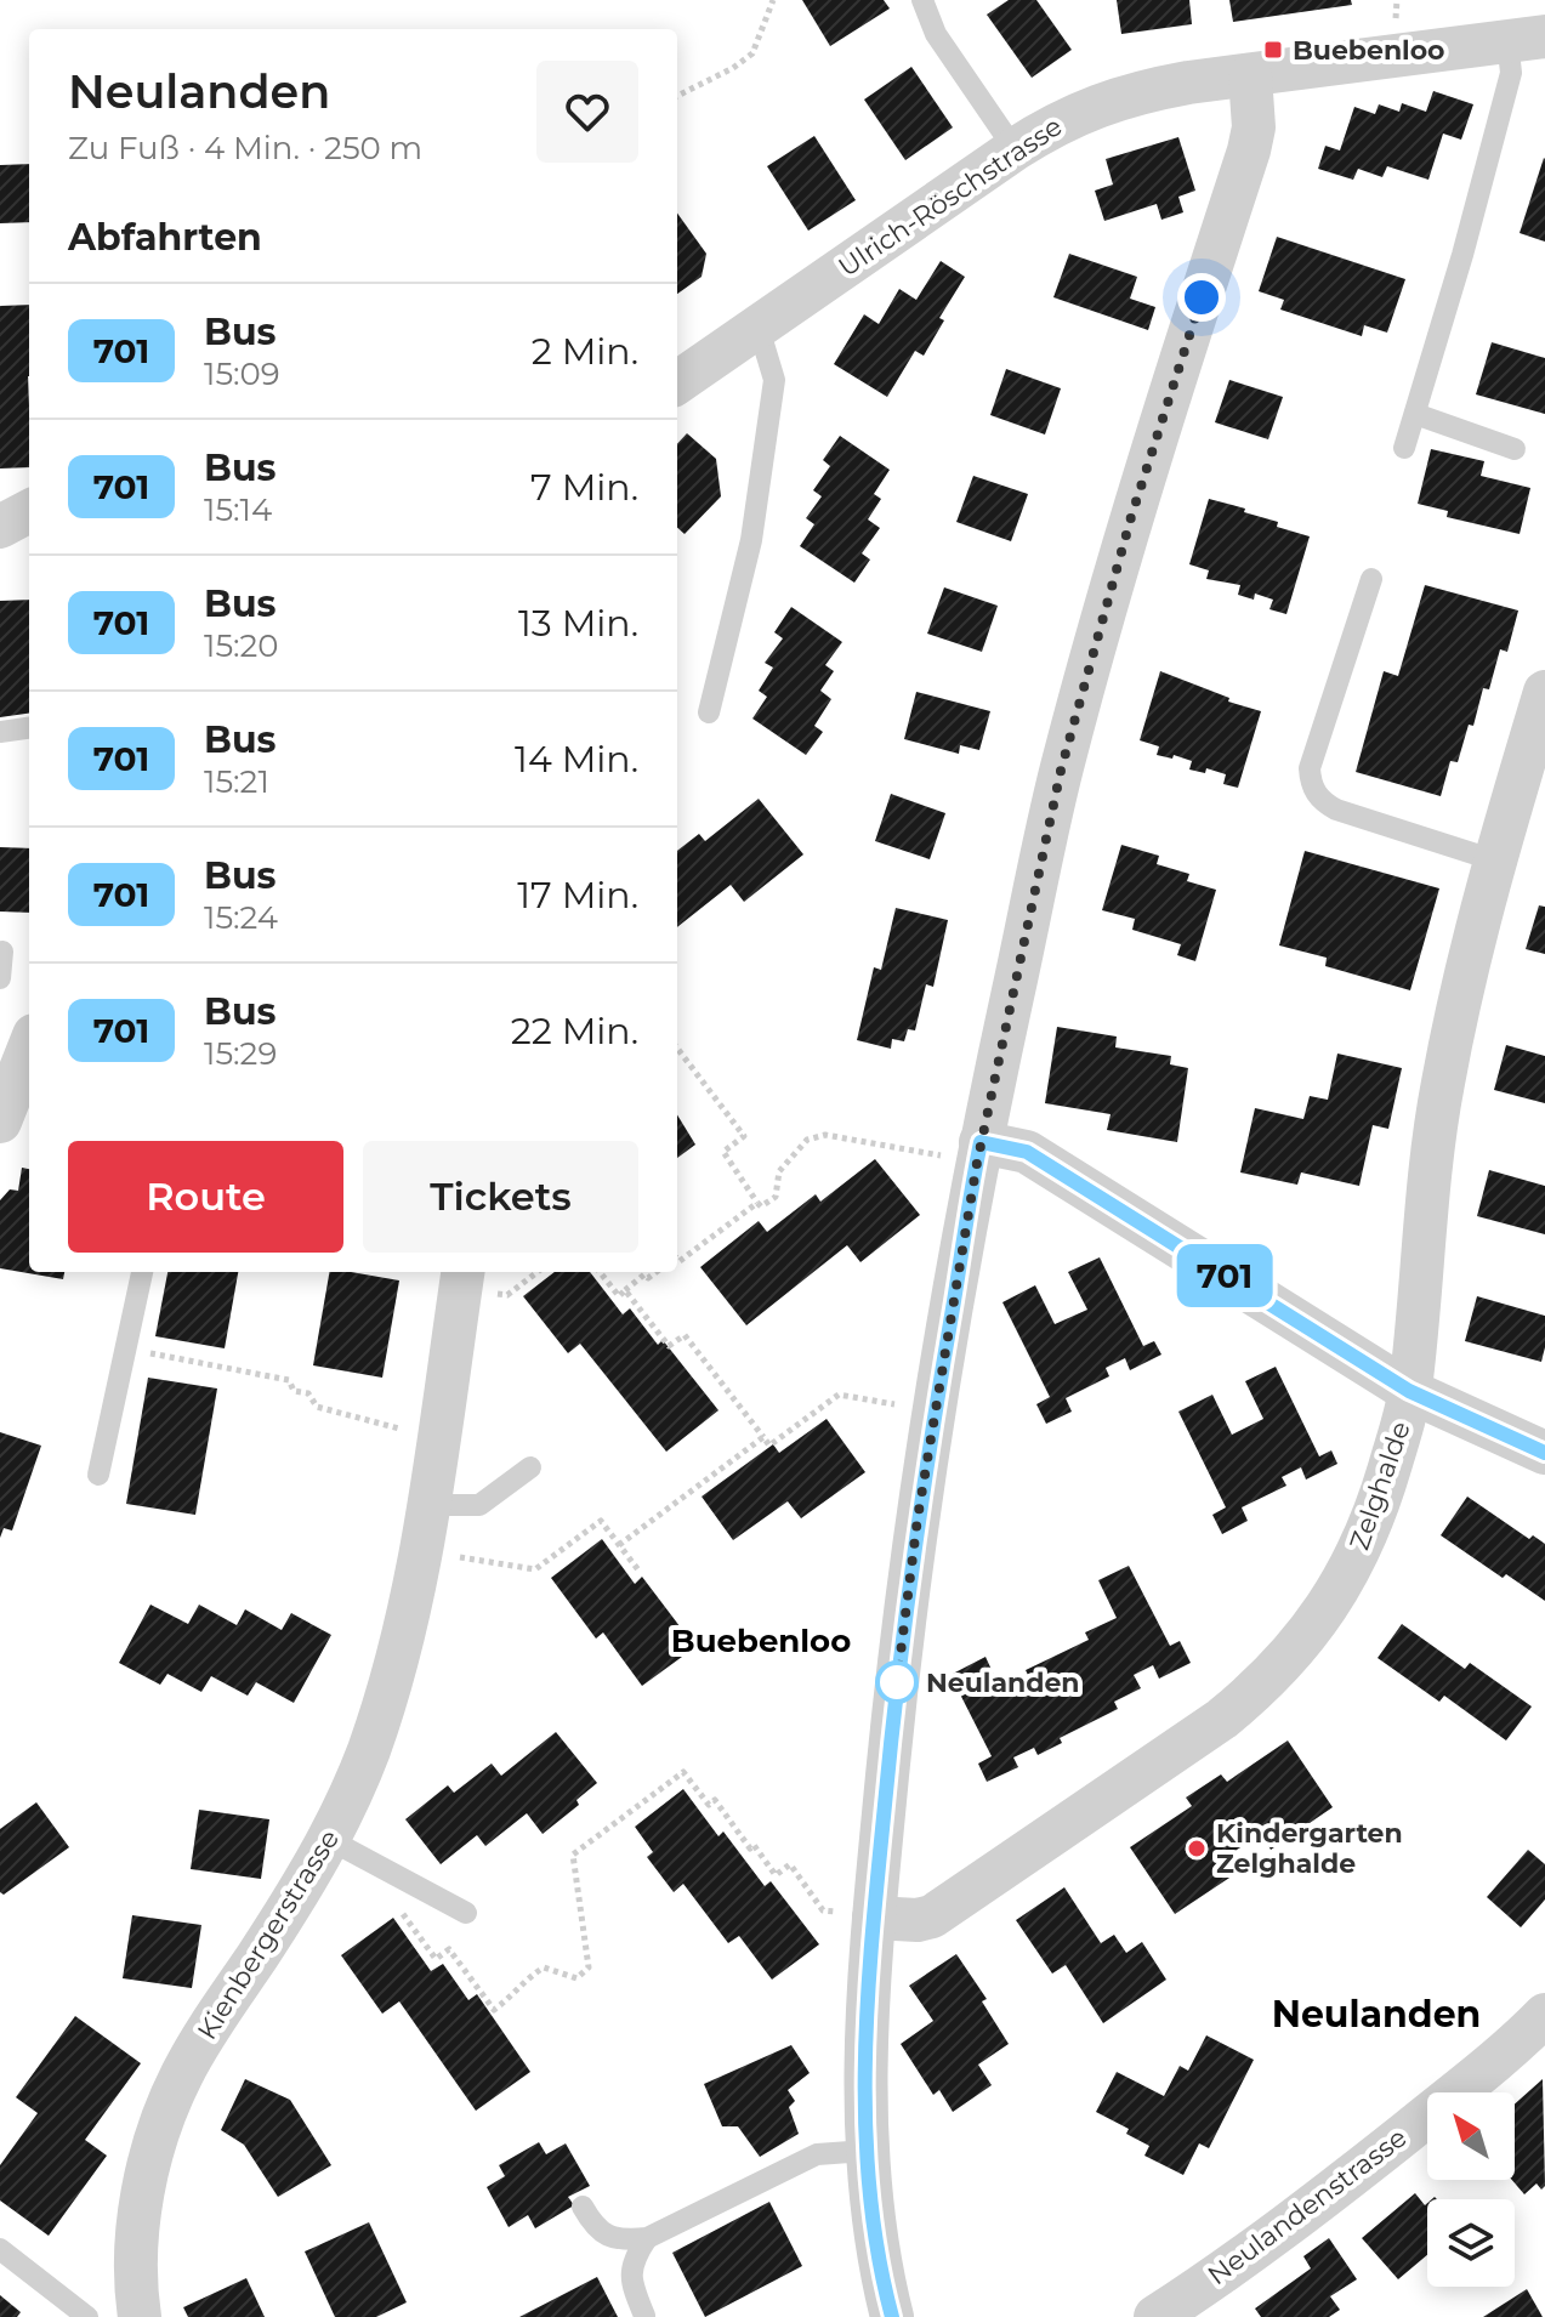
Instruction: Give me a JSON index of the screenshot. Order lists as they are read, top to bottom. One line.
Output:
{"streets":{"street":["Ulrich-Röschstrasse","Zelghalde","Kienbergerstrasse","Neulandenstrasse"]},"districts":["Buebenloo","Neulanden"],"places":{"transit":["Buebenloo"],"other":["Neulanden","Kindergarten Zelghalde"]},"lines":["bus line 701"],"north":"top left","page":{"on_map":"701","heading":[["Neulanden","Zu Fuß · 4 Min. · 250 m"],"Abfahrten"],"list":[{"mark":"701","name":"Bus","note":"15:09","value":"2 Min."},{"mark":"701","name":"Bus","note":"15:14","value":"7 Min."},{"mark":"701","name":"Bus","note":"15:20","value":"13 Min."},{"mark":"701","name":"Bus","note":"15:21","value":"14 Min."},{"mark":"701","name":"Bus","note":"15:24","value":"17 Min."},{"mark":"701","name":"Bus","note":"15:29","value":"22 Min."}],"buttons":["Route","Tickets"]}}
